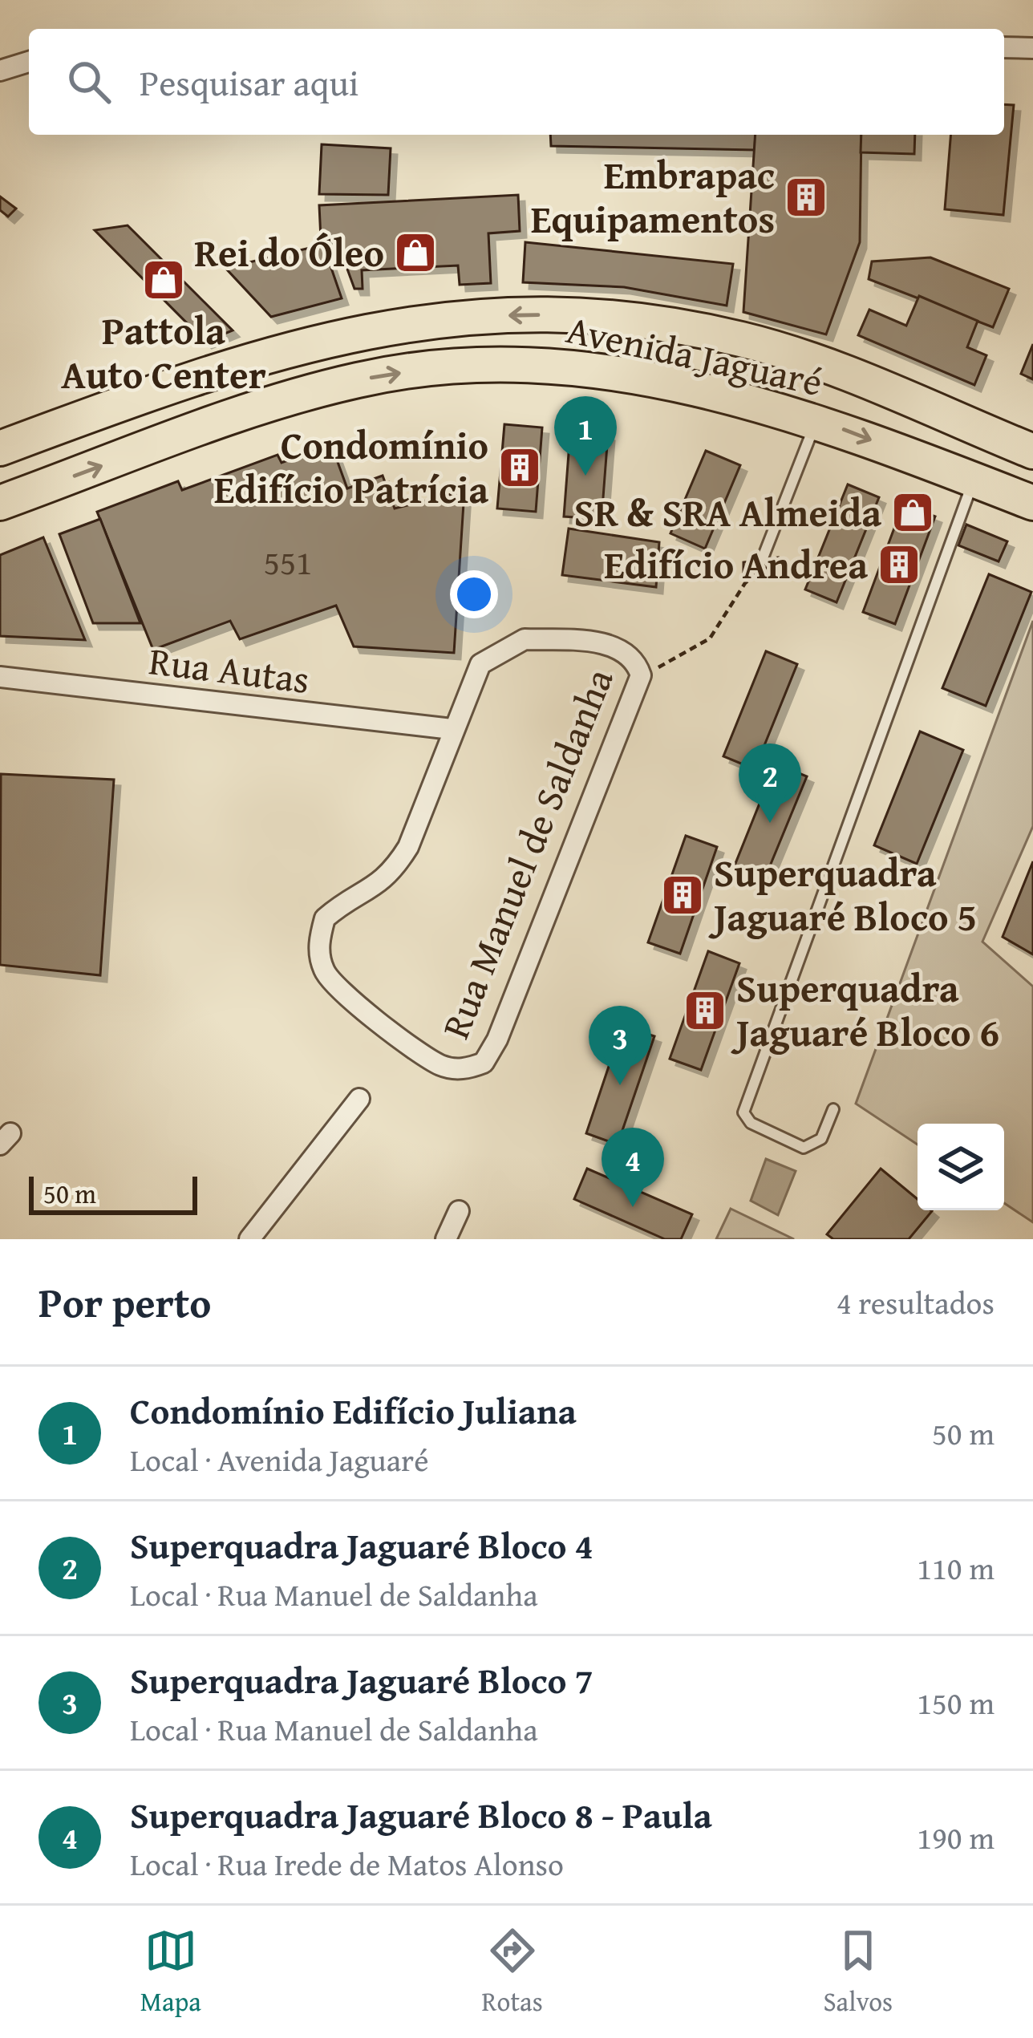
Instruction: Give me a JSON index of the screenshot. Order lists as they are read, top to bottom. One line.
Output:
{"streets":{"highway":["Avenida Jaguaré"],"street":["Rua Autas","Rua Manuel de Saldanha"]},"crossings":[["Rua Autas","Rua Manuel de Saldanha"]],"places":{"building":["Embrapac Equipamentos","Condomínio Edifício Patrícia","Edifício Andrea","Superquadra Jaguaré Bloco 5","Superquadra Jaguaré Bloco 6"],"shop":["Rei do Óleo","Pattola Auto Center","SR & SRA Almeida"]},"house_numbers":["551"],"scale_bar":"50 m","page":{"search":"Pesquisar aqui","pins":["1","2","3","4"],"scale":"50 m","heading":["Por perto","4 resultados"],"list":[{"mark":"1","name":"Condomínio Edifício Juliana","note":"Local · Avenida Jaguaré","value":"50 m"},{"mark":"2","name":"Superquadra Jaguaré Bloco 4","note":"Local · Rua Manuel de Saldanha","value":"110 m"},{"mark":"3","name":"Superquadra Jaguaré Bloco 7","note":"Local · Rua Manuel de Saldanha","value":"150 m"},{"mark":"4","name":"Superquadra Jaguaré Bloco 8 - Paula","note":"Local · Rua Irede de Matos Alonso","value":"190 m"}],"nav":["Mapa","Rotas","Salvos"]}}
